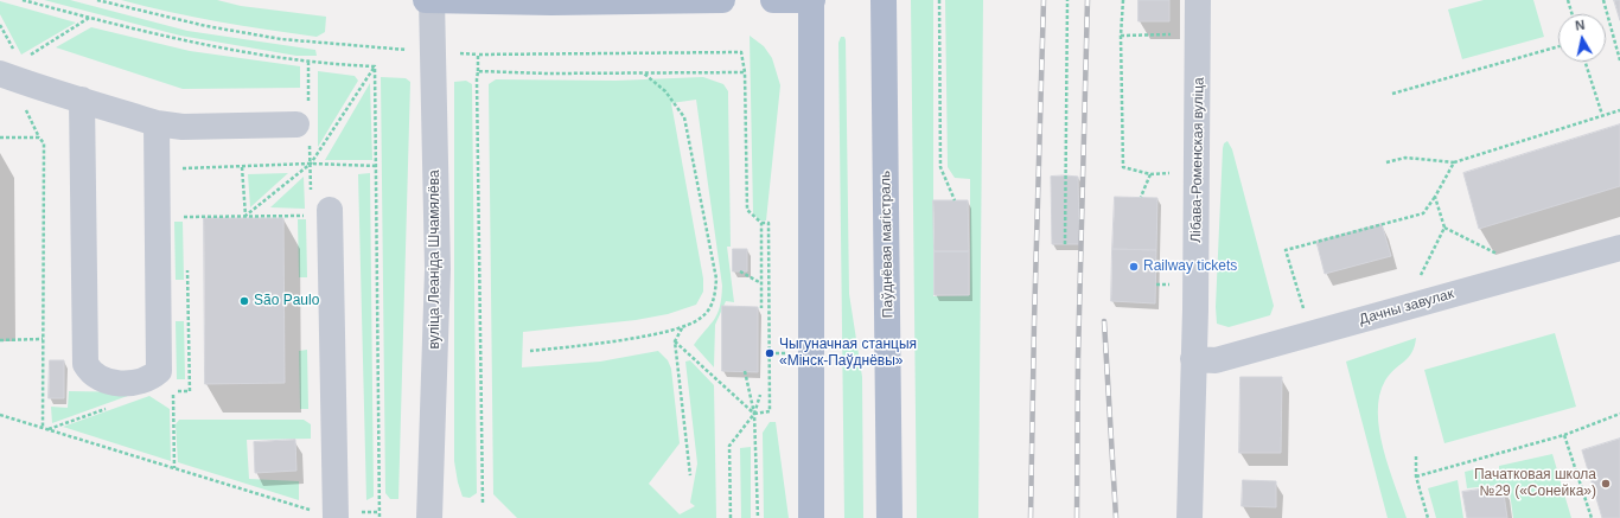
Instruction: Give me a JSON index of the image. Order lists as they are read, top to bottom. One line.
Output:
{"streets":{"main road":["Паўднёвая магістраль"],"street":["Лібава-Роменская вуліца","вуліца Леаніда Шчамялёва","Дачны завулак"]},"crossings":[["Лібава-Роменская вуліца","Дачны завулак"]],"places":["Railway tickets","São Paulo","Чыгуначная станцыя «Мінск-Паўднёвы»","Пачатковая школа №29 («Сонейка»)"],"north":"top"}
